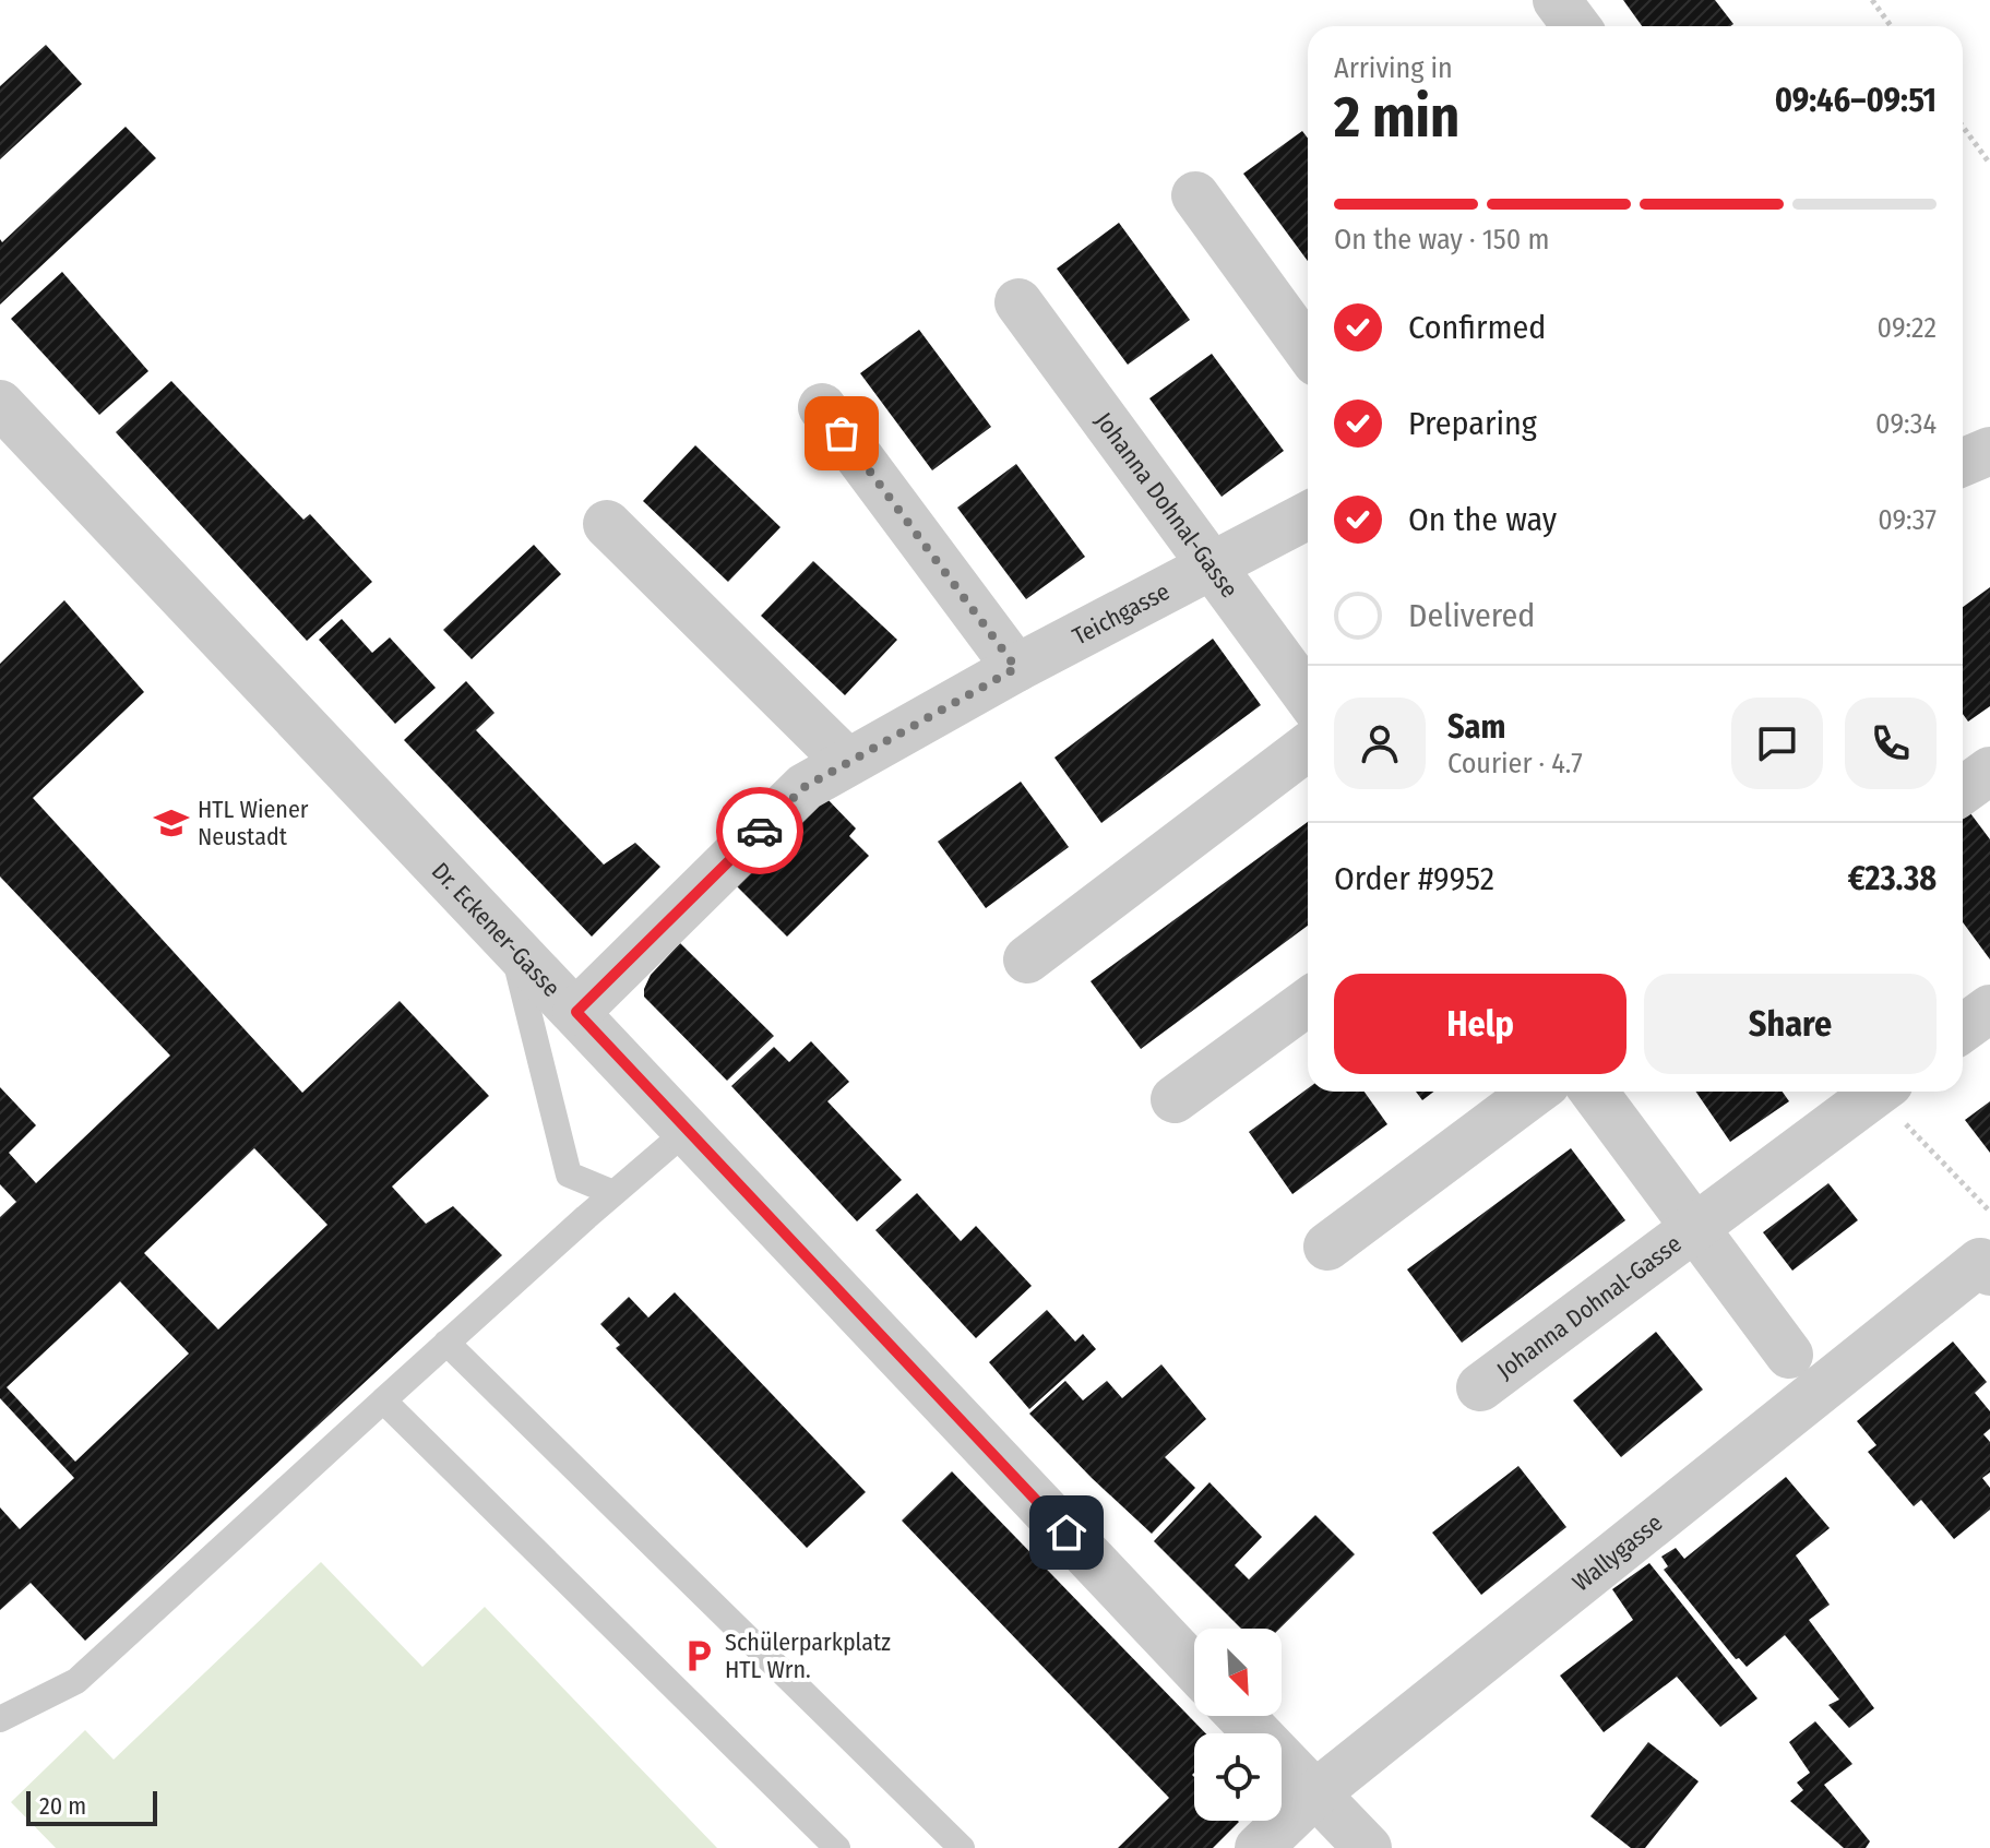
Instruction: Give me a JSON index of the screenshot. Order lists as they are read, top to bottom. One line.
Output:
{"streets":{"street":["Johanna Dohnal-Gasse","Teichgasse","Dr. Eckener-Gasse","Wallygasse"]},"crossings":[["Johanna Dohnal-Gasse","Teichgasse"],["Teichgasse","Dr. Eckener-Gasse"]],"places":{"school or university":["HTL Wiener Neustadt"],"parking":["Schülerparkplatz HTL Wrn."]},"scale_bar":"20 m","north":"bottom right","page":{"heading":["2 min","Arriving in","09:46–09:51"],"panel":["Sam","Courier · 4.7","Order #9952","€23.38"],"bar":"On the way · 150 m","list":[["Confirmed","09:22"],["Preparing","09:34"],["On the way","09:37"],"Delivered"],"buttons":["Help","Share"],"scale":"20 m"}}
